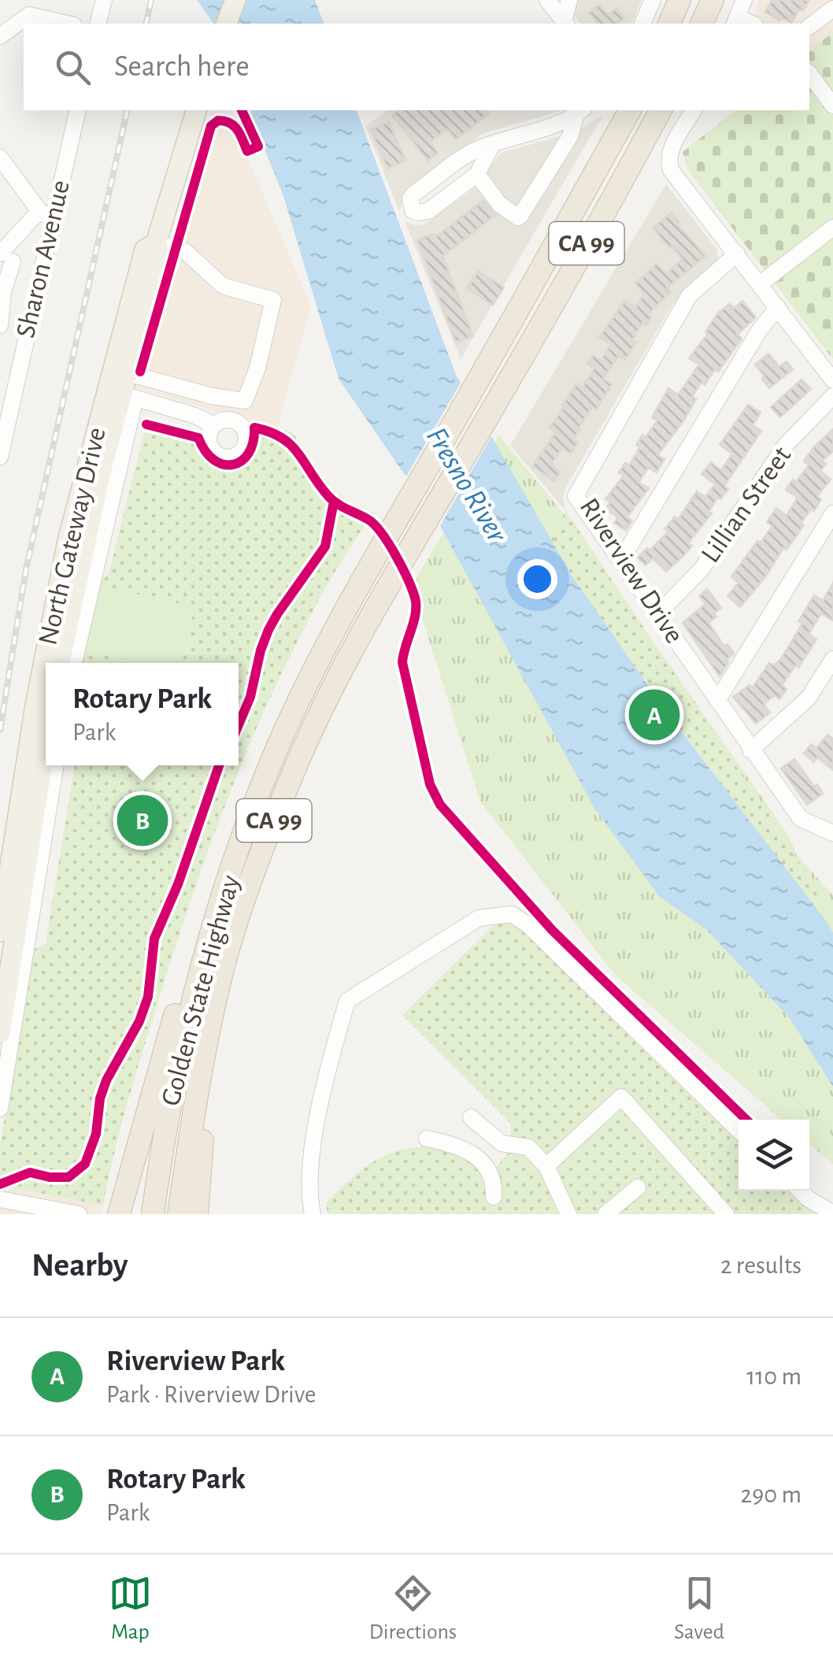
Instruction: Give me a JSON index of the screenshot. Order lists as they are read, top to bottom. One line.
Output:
{"streets":{"highway":["CA 99","Golden State Highway"],"main road":["North Gateway Drive"],"street":["Sharon Avenue","Lillian Street","Riverview Drive"]},"crossings":[["Lillian Street","Riverview Drive"]],"water":["Fresno River"],"page":{"search":"Search here","popup":["Rotary Park","Park"],"pins":["A","B"],"heading":["Nearby","2 results"],"list":[{"mark":"A","name":"Riverview Park","note":"Park · Riverview Drive","value":"110 m"},{"mark":"B","name":"Rotary Park","note":"Park","value":"290 m"}],"nav":["Map","Directions","Saved"]}}
